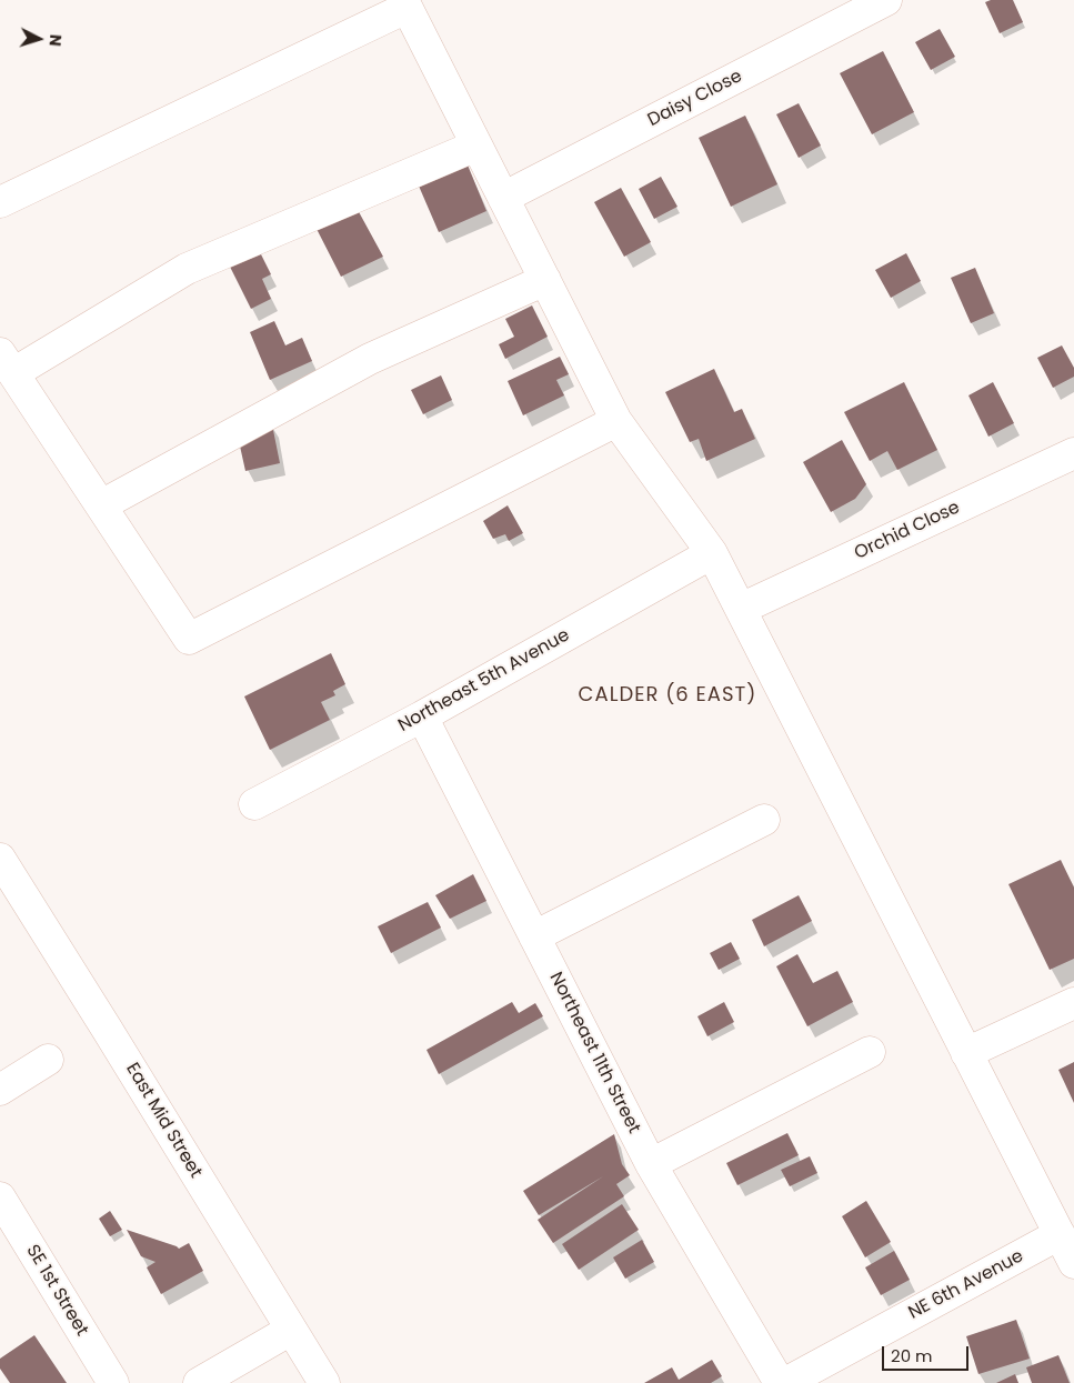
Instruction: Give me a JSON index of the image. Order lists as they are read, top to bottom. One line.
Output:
{"streets":{"street":["Daisy Close","Orchid Close","Northeast 5th Avenue","Northeast 11th Street","East Mid Street","NE 6th Avenue","SE 1st Street"]},"crossings":[["Northeast 5th Avenue","Northeast 11th Street"]],"districts":["CALDER (6 EAST)"],"scale_bar":"20 m","north":"right"}
